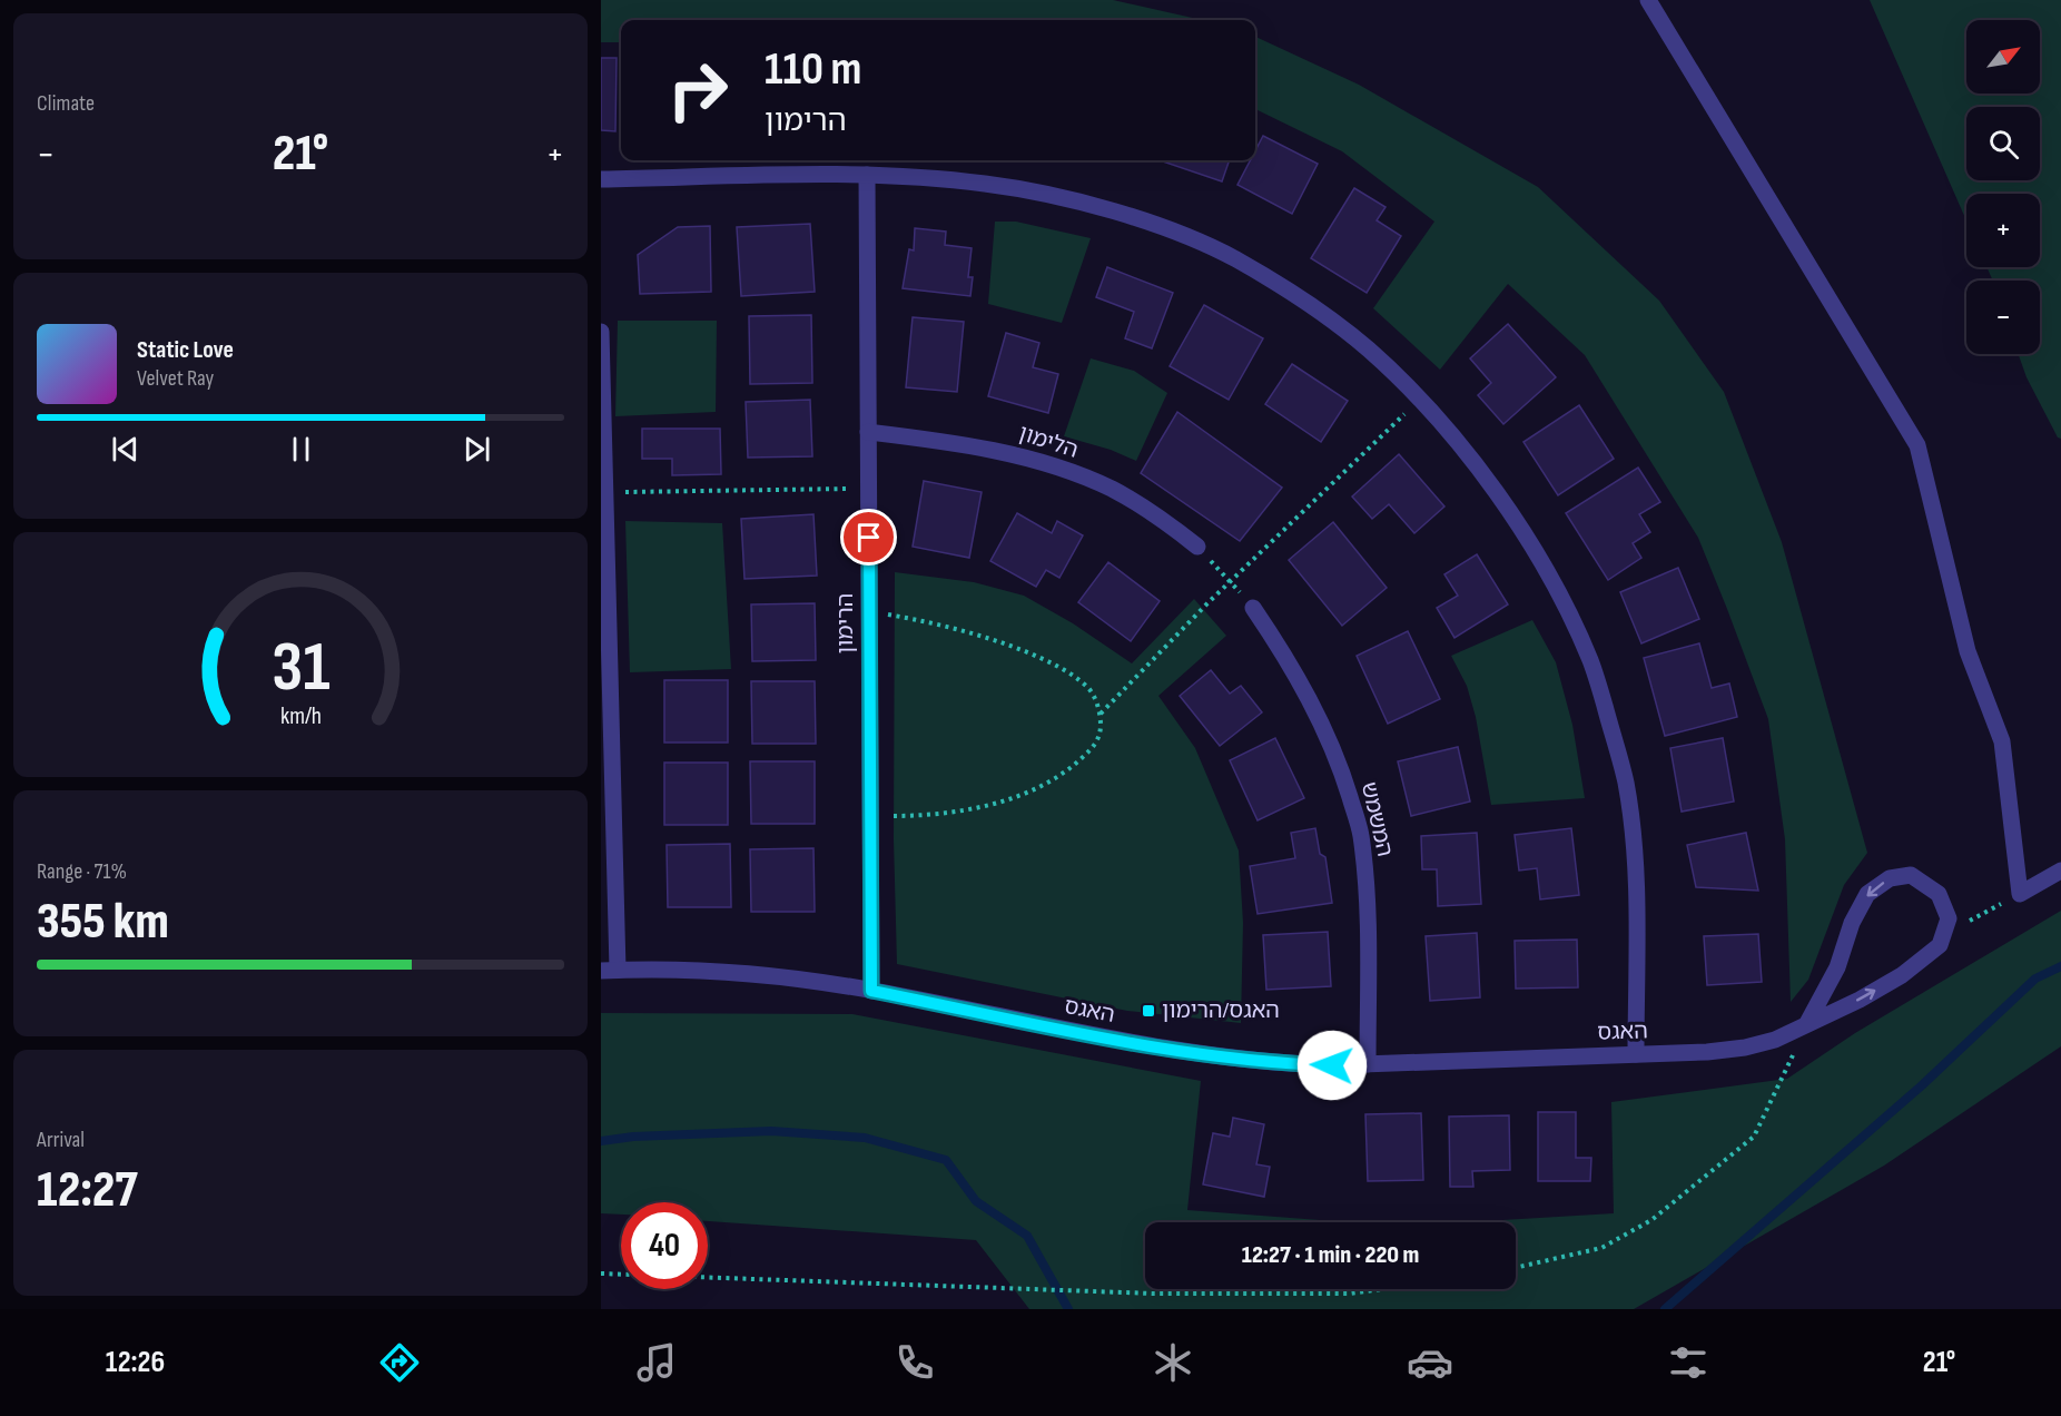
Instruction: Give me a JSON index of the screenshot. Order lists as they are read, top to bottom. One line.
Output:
{"streets":{"street":["הלימון","הרימון","המשמש","האגס"]},"crossings":[["הלימון","הרימון"],["הרימון","האגס"],["המשמש","האגס"]],"places":{"transit":["האגס/הרימון"]},"north":"top right","page":{"tile":["Climate",["Range · 71%","355 km"],["Arrival","12:27"]],"map_buttons":["+","−"],"turn":["110 m","הרימון"],"heat":["−","21°","+"],"song":["Static Love","Velvet Ray"],"limit":"40","trip":"12:27 · 1 min · 220 m","tabs":["12:26","21°"],"gauge":["31","km/h"]}}
